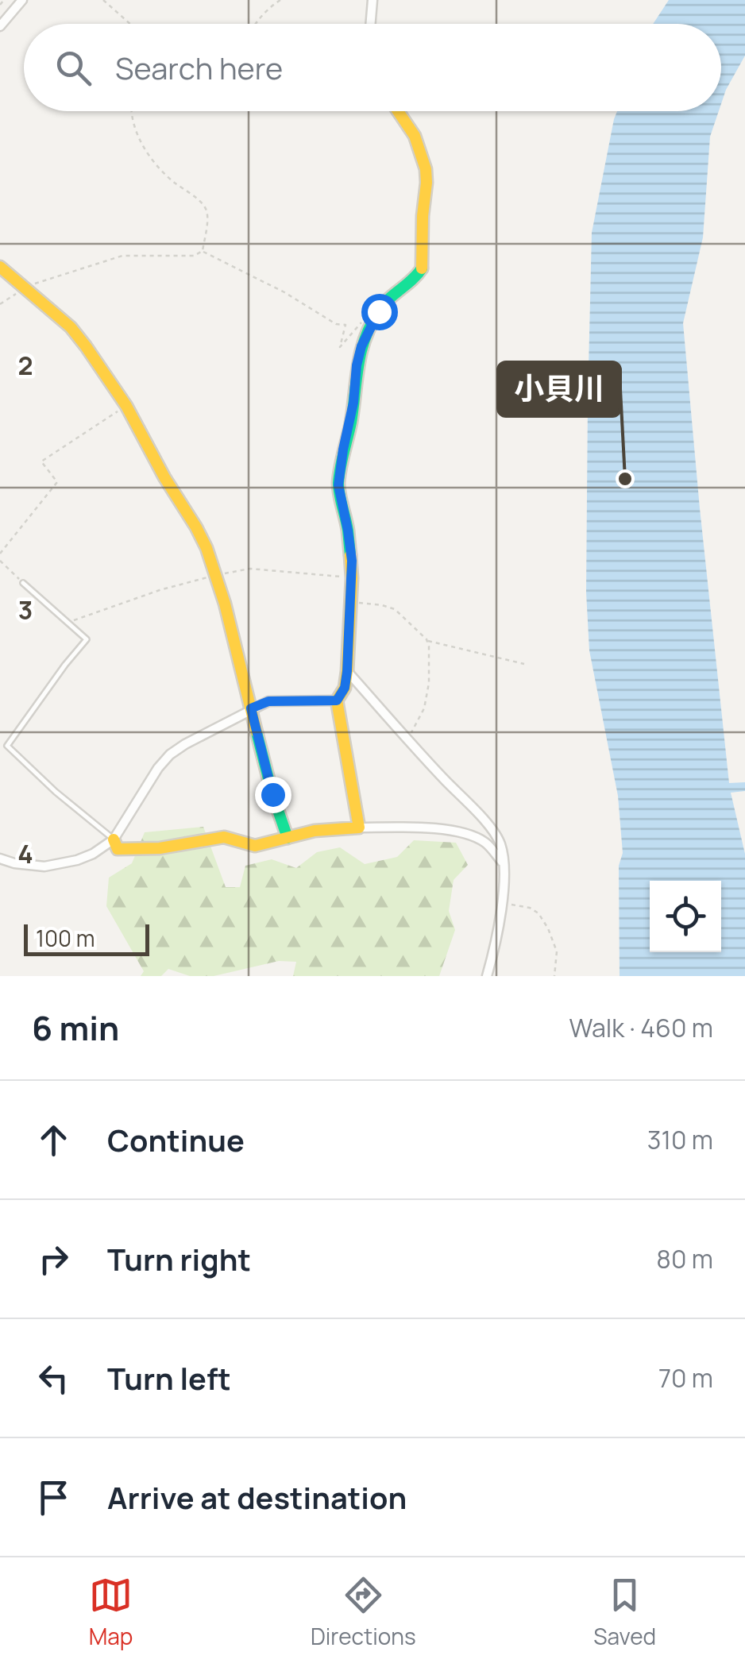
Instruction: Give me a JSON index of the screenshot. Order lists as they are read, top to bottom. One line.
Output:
{"places":["小貝川"],"scale_bar":"100 m","page":{"search":"Search here","scale":"100 m","heading":["6 min","Walk · 460 m"],"list":[["Continue","310 m"],["Turn right","80 m"],["Turn left","70 m"],"Arrive at destination"],"nav":["Map","Directions","Saved"]},"grid":{"rows":["2","3","4"]}}
